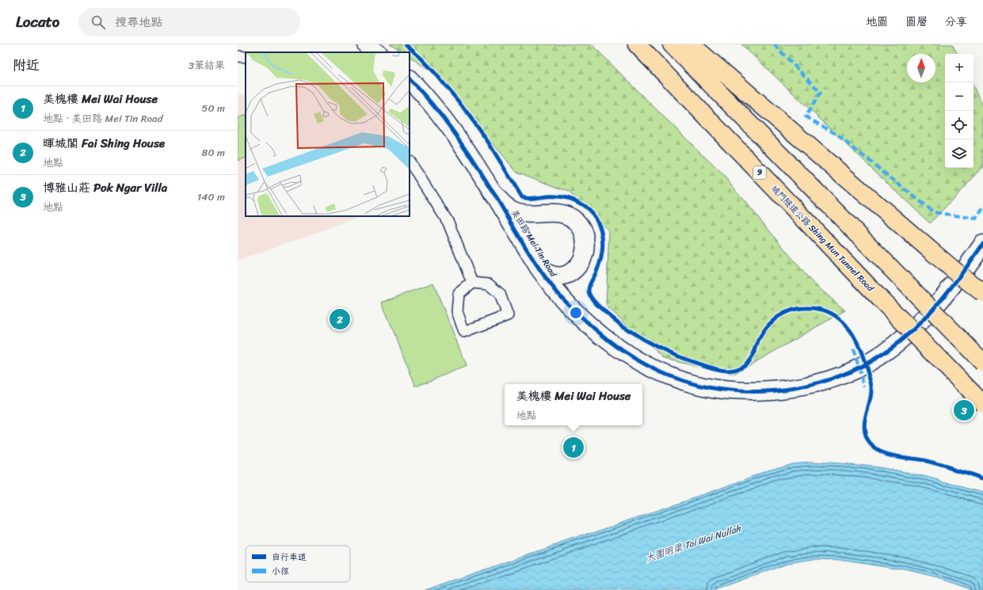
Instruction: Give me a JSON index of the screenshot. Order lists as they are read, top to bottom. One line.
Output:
{"streets":{"highway":["9","城門隧道公路 Shing Mun Tunnel Road"],"street":["美田路 Mei Tin Road"]},"water":["大圍明渠 Tai Wai Nullah"],"legend":["自行車道","小徑"],"north":"top","page":{"header":"Locato","search":"搜尋地點","nav":["地圖","圖層","分享"],"heading":["附近","3筆結果"],"map_buttons":["+","−"],"list":[{"mark":"1","name":"美槐樓 Mei Wai House","note":"地點 · 美田路 Mei Tin Road","value":"50 m"},{"mark":"2","name":"暉城閣 Fai Shing House","note":"地點","value":"80 m"},{"mark":"3","name":"博雅山莊 Pok Ngar Villa","note":"地點","value":"140 m"}],"pins":["2","3","1"],"popup":["美槐樓 Mei Wai House","地點"]}}
